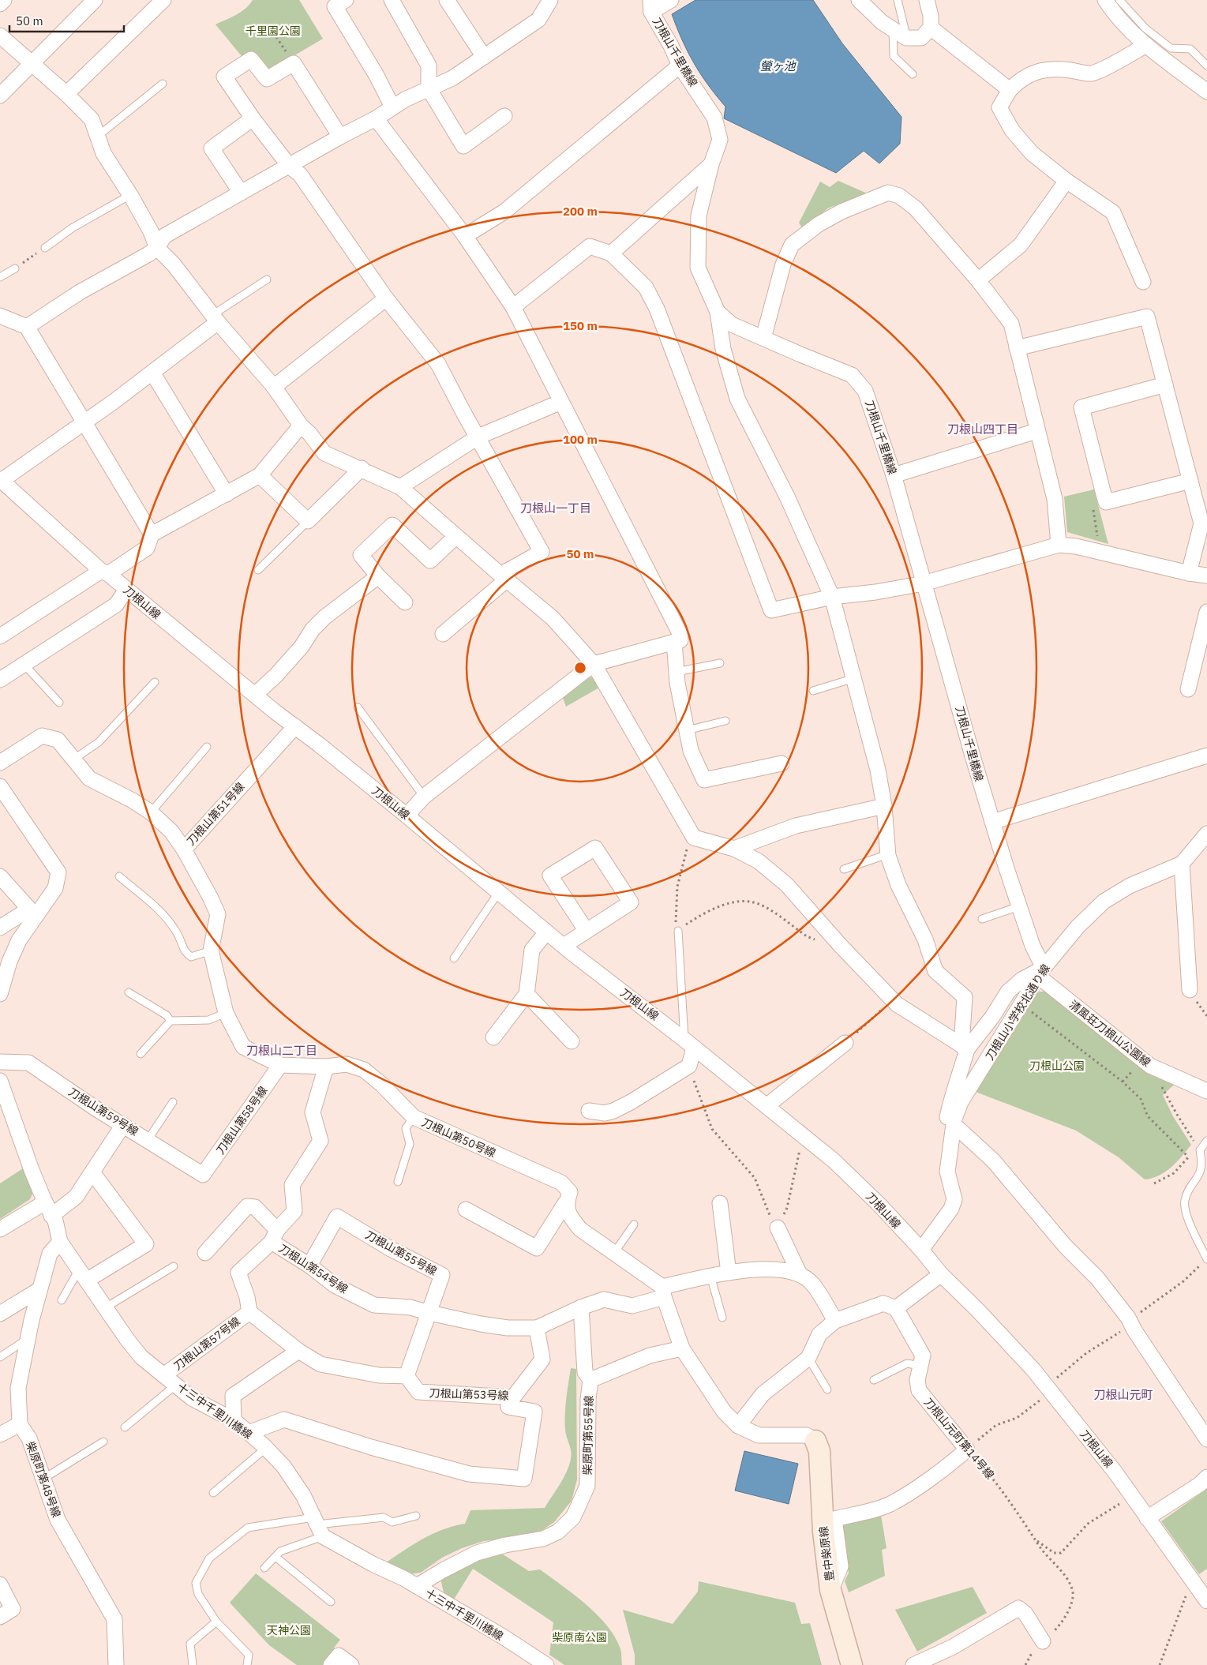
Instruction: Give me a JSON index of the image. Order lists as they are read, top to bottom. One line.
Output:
{"streets":{"street":["刀根山千里橋線","刀根山線","刀根山第51号線","刀根山小学校北通り線","清風荘刀根山公園線","刀根山第59号線","刀根山第58号線","刀根山第50号線","刀根山第55号線","刀根山第54号線","刀根山第57号線","刀根山第53号線","十三中千里川橋線","柴原町第55号線","刀根山元町第14号線","柴原町第48号線","豊中柴原線"]},"crossings":[["刀根山千里橋線","刀根山小学校北通り線"],["刀根山千里橋線","清風荘刀根山公園線"],["刀根山線","刀根山第51号線"],["刀根山線","刀根山小学校北通り線"],["刀根山第51号線","刀根山第50号線"],["刀根山小学校北通り線","清風荘刀根山公園線"],["刀根山第59号線","刀根山第58号線"],["刀根山第58号線","刀根山第50号線"],["刀根山第55号線","刀根山第54号線"],["刀根山第55号線","刀根山第53号線"],["刀根山第54号線","刀根山第53号線"],["刀根山第57号線","十三中千里川橋線"],["十三中千里川橋線","柴原町第55号線"],["十三中千里川橋線","柴原町第48号線"]],"districts":["刀根山四丁目","刀根山一丁目","刀根山二丁目","刀根山元町"],"water":["螢ヶ池"],"parks":["千里園公園","刀根山公園","天神公園","柴原南公園"],"scale_bar":"50 m","rings":["200 m","150 m","100 m","50 m"]}
